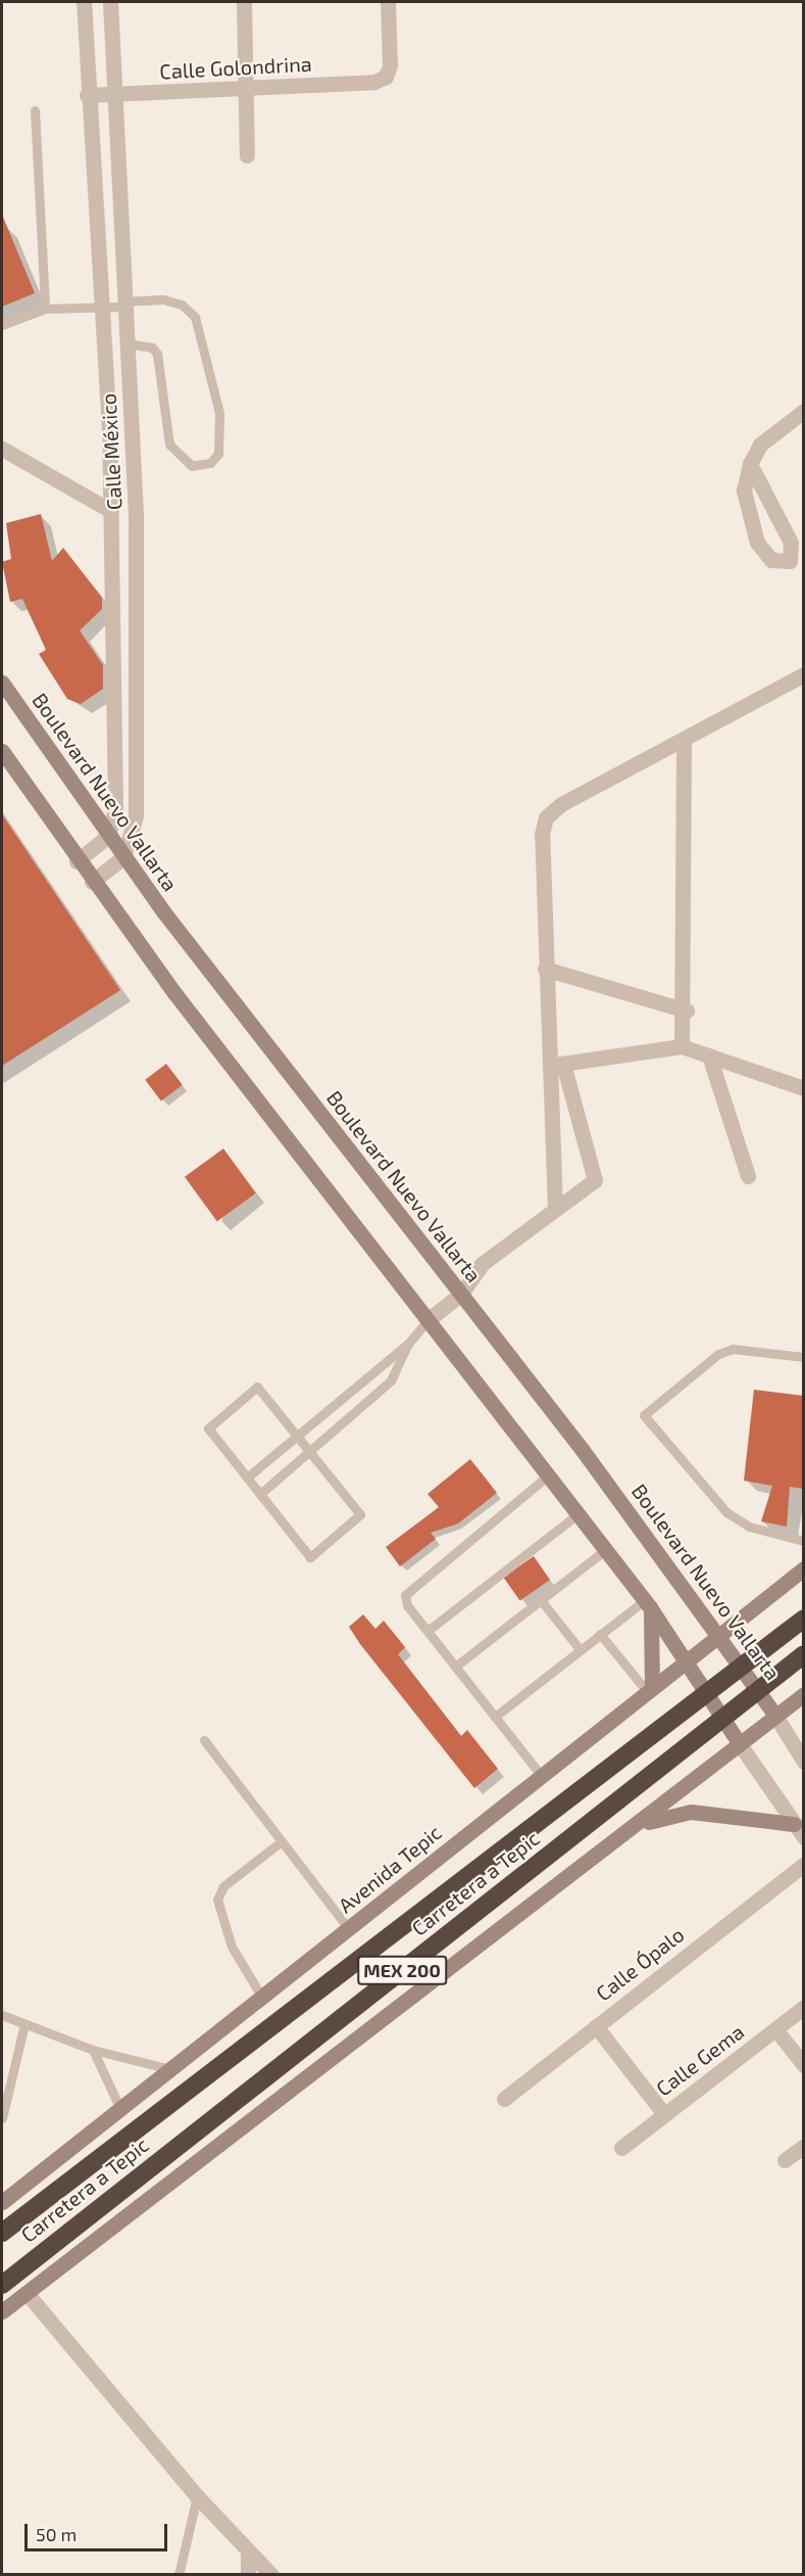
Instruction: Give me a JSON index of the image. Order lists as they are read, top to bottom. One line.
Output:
{"streets":{"highway":["Carretera a Tepic","MEX 200"],"main road":["Boulevard Nuevo Vallarta","Avenida Tepic"],"street":["Calle Golondrina","Calle México","Calle Ópalo","Calle Gema"]},"crossings":[["Calle Golondrina","Calle México"],["Calle México","Boulevard Nuevo Vallarta"],["Boulevard Nuevo Vallarta","Avenida Tepic"]],"scale_bar":"50 m"}
